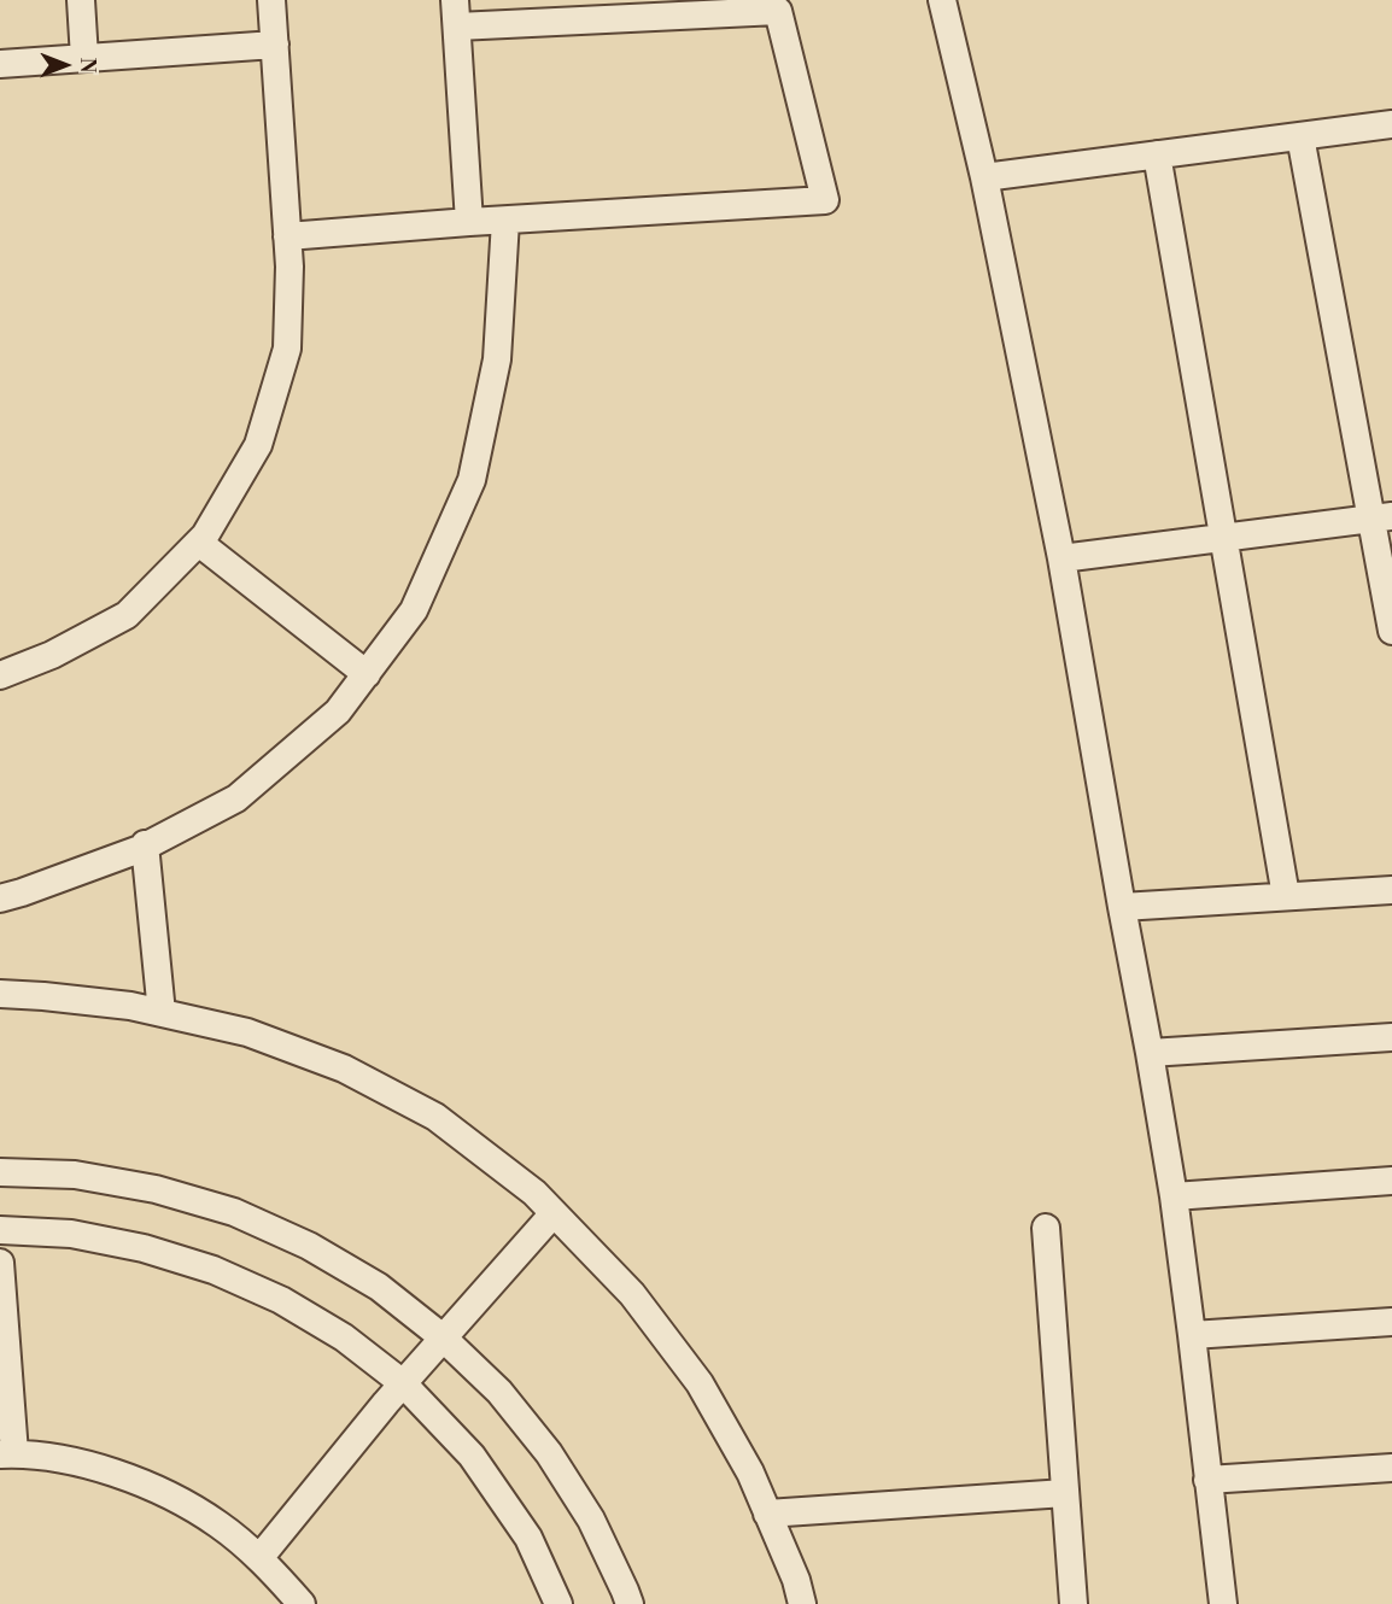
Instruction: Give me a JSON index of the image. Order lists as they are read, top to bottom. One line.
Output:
{"north":"right"}
